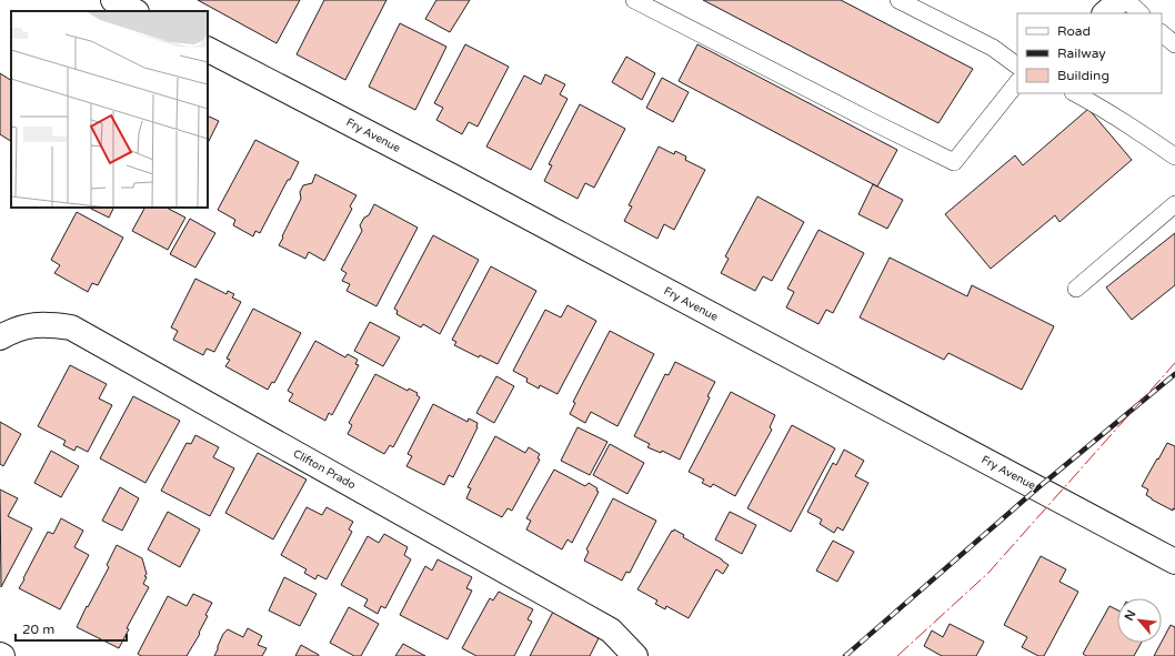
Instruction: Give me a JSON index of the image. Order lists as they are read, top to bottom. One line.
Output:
{"streets":{"street":["Fry Avenue","Clifton Prado"]},"legend":["Road","Railway","Building"],"scale_bar":"20 m","north":"top left"}
